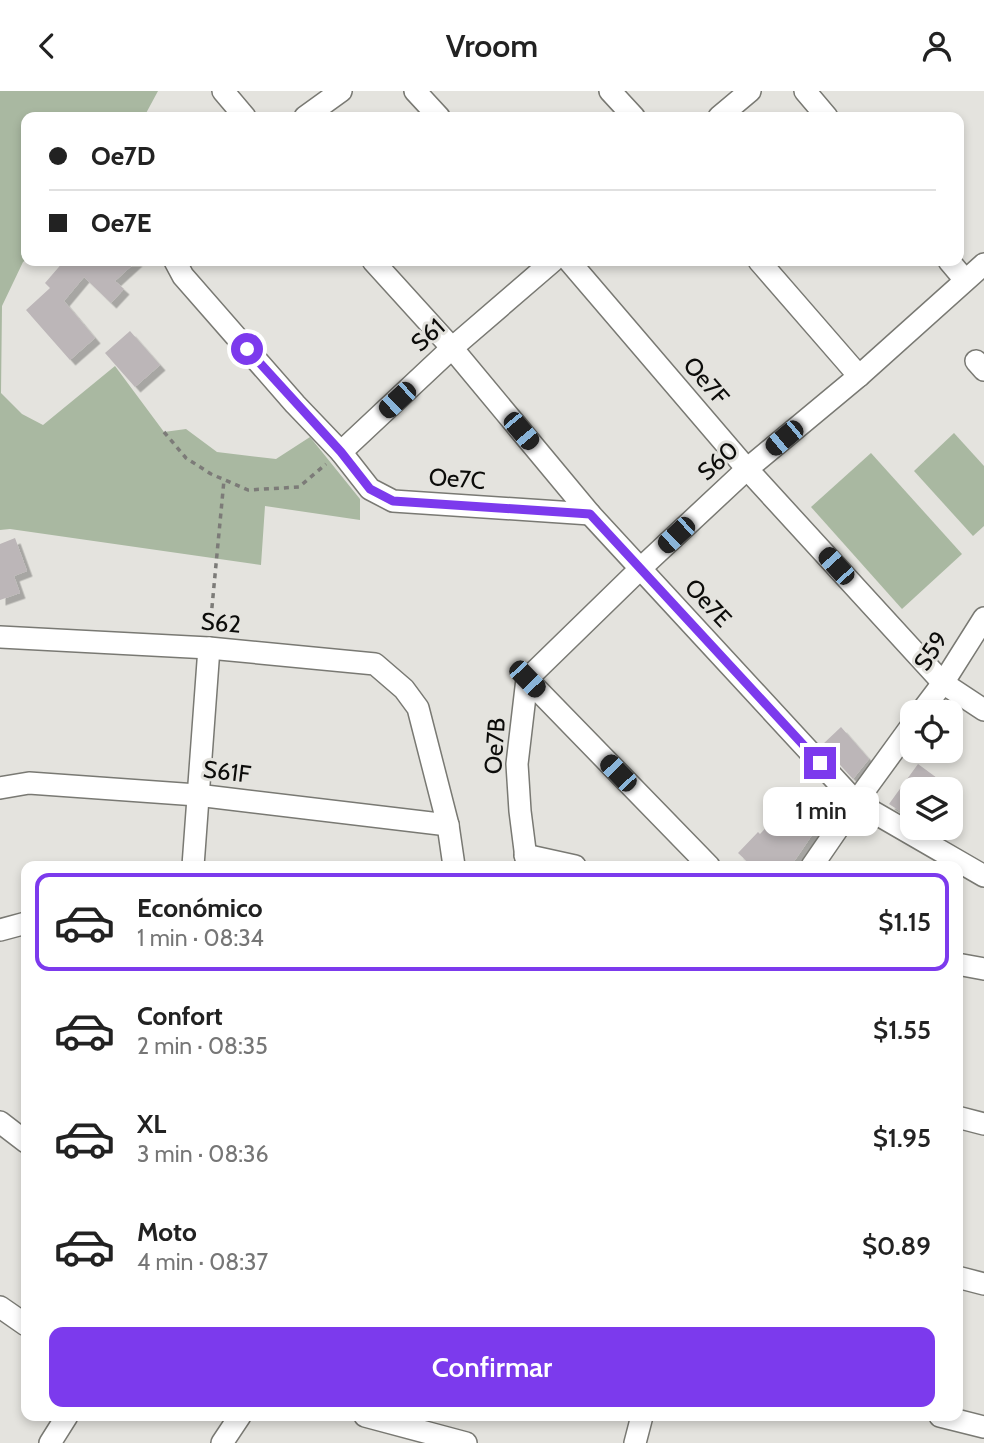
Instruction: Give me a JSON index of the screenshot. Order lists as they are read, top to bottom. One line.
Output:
{"streets":{"street":["S61","Oe7F","S60","Oe7C","Oe7E","S62","S59","Oe7B","S61F"]},"crossings":[["S61","Oe7C"],["S61","Oe7E"],["Oe7F","S60"],["Oe7F","S59"],["S60","Oe7E"],["S60","Oe7B"],["Oe7C","Oe7E"],["S62","S61F"]],"page":{"header":"Vroom","banner":["Oe7D","Oe7E"],"bubble":"1 min","list":[{"name":"Económico","note":"1 min · 08:34","value":"$1.15"},{"name":"Confort","note":"2 min · 08:35","value":"$1.55"},{"name":"XL","note":"3 min · 08:36","value":"$1.95"},{"name":"Moto","note":"4 min · 08:37","value":"$0.89"}],"buttons":"Confirmar"}}
